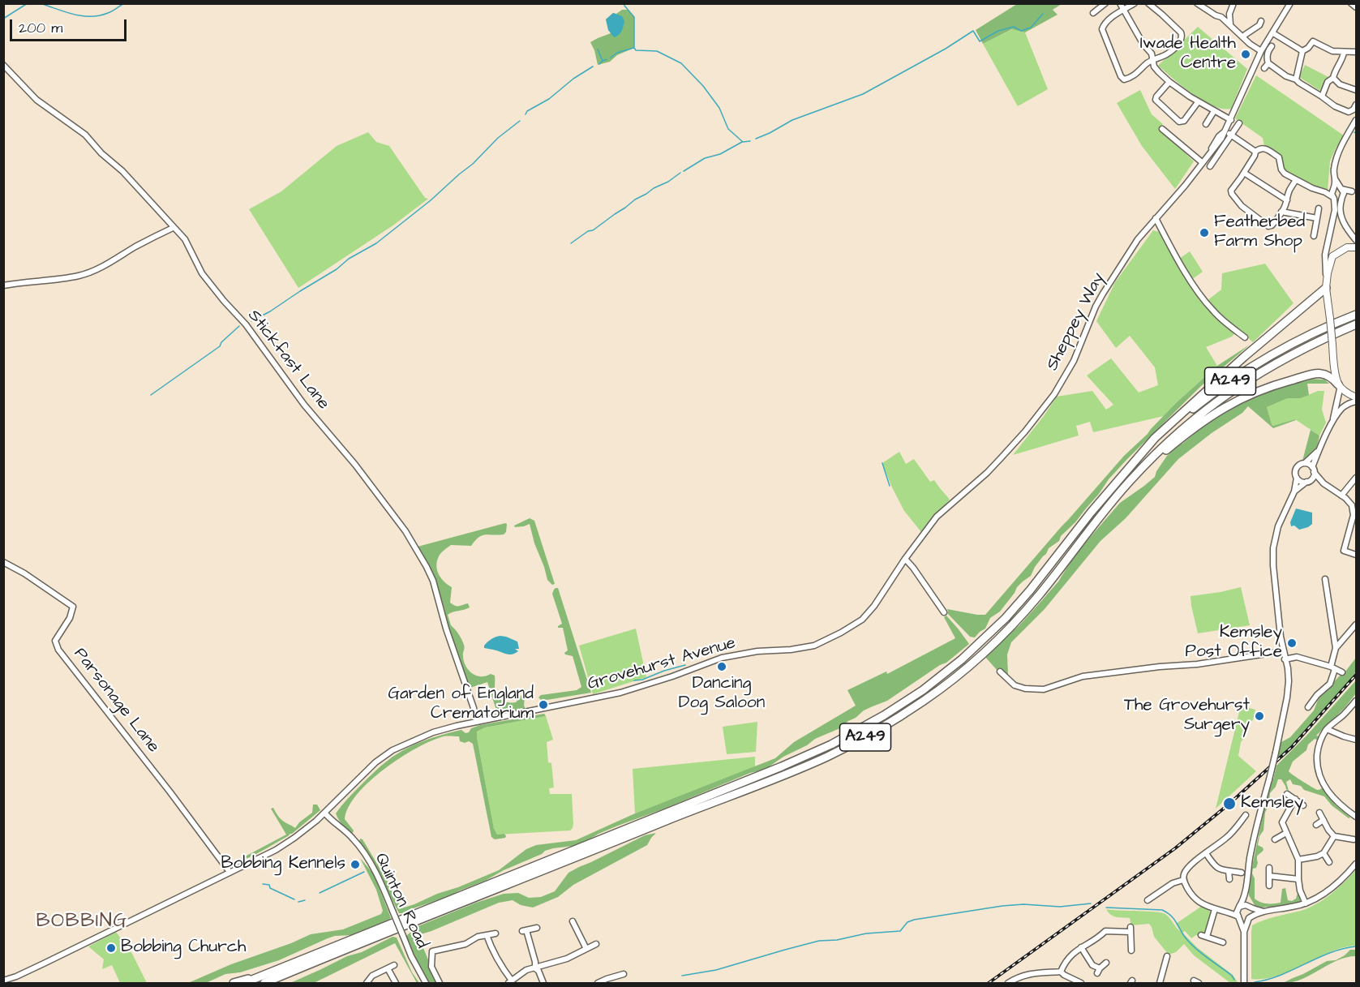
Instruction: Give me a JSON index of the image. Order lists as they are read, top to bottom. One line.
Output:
{"streets":{"highway":["A249"],"street":["Sheppey Way","Stickfast Lane","Grovehurst Avenue","Parsonage Lane","Quinton Road"]},"crossings":[["Sheppey Way","Grovehurst Avenue"],["Stickfast Lane","Grovehurst Avenue"],["Grovehurst Avenue","Parsonage Lane"],["Grovehurst Avenue","Quinton Road"]],"districts":["BOBBING"],"places":["Iwade Health Centre","Featherbed Farm Shop","Kemsley Post Office","Dancing Dog Saloon","Garden of England Crematorium","The Grovehurst Surgery","Kemsley","Bobbing Kennels","Bobbing Church"],"scale_bar":"200 m"}
